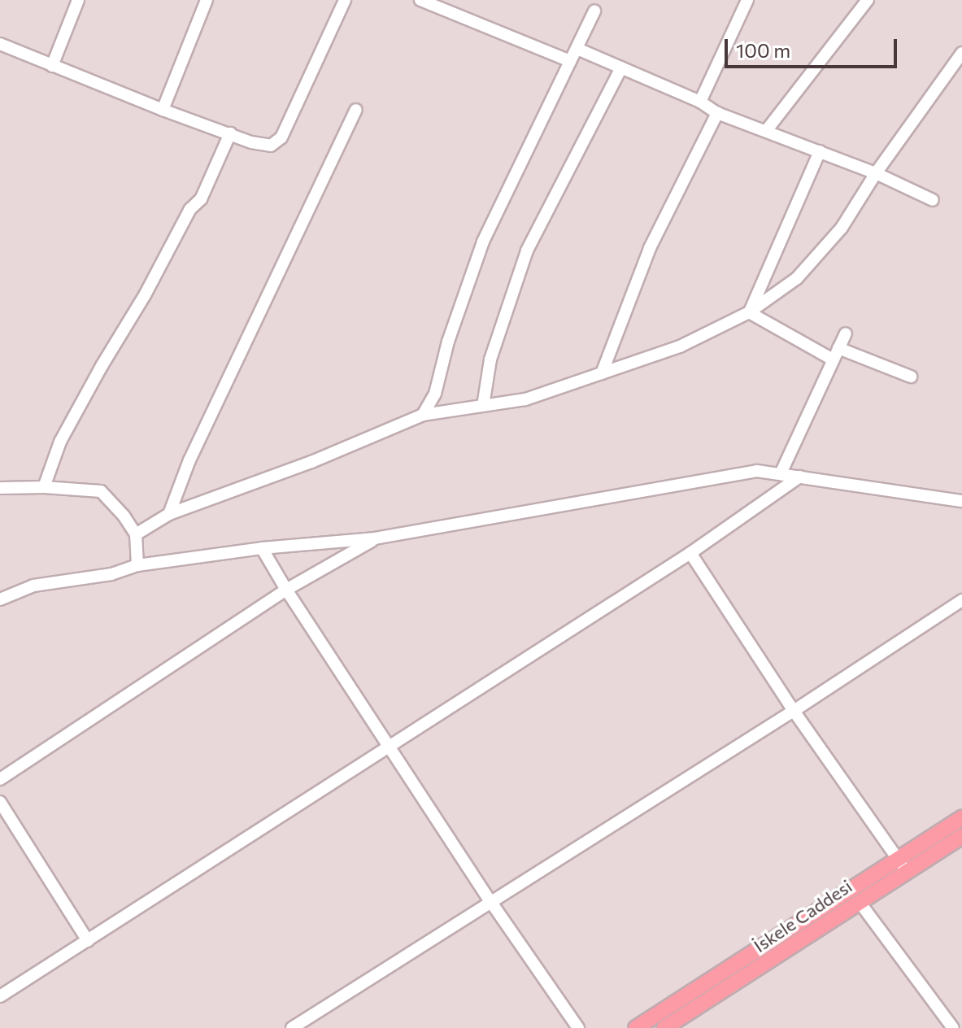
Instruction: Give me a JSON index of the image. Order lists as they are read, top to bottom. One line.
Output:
{"streets":{"main road":["İskele Caddesi"]},"scale_bar":"100 m"}
